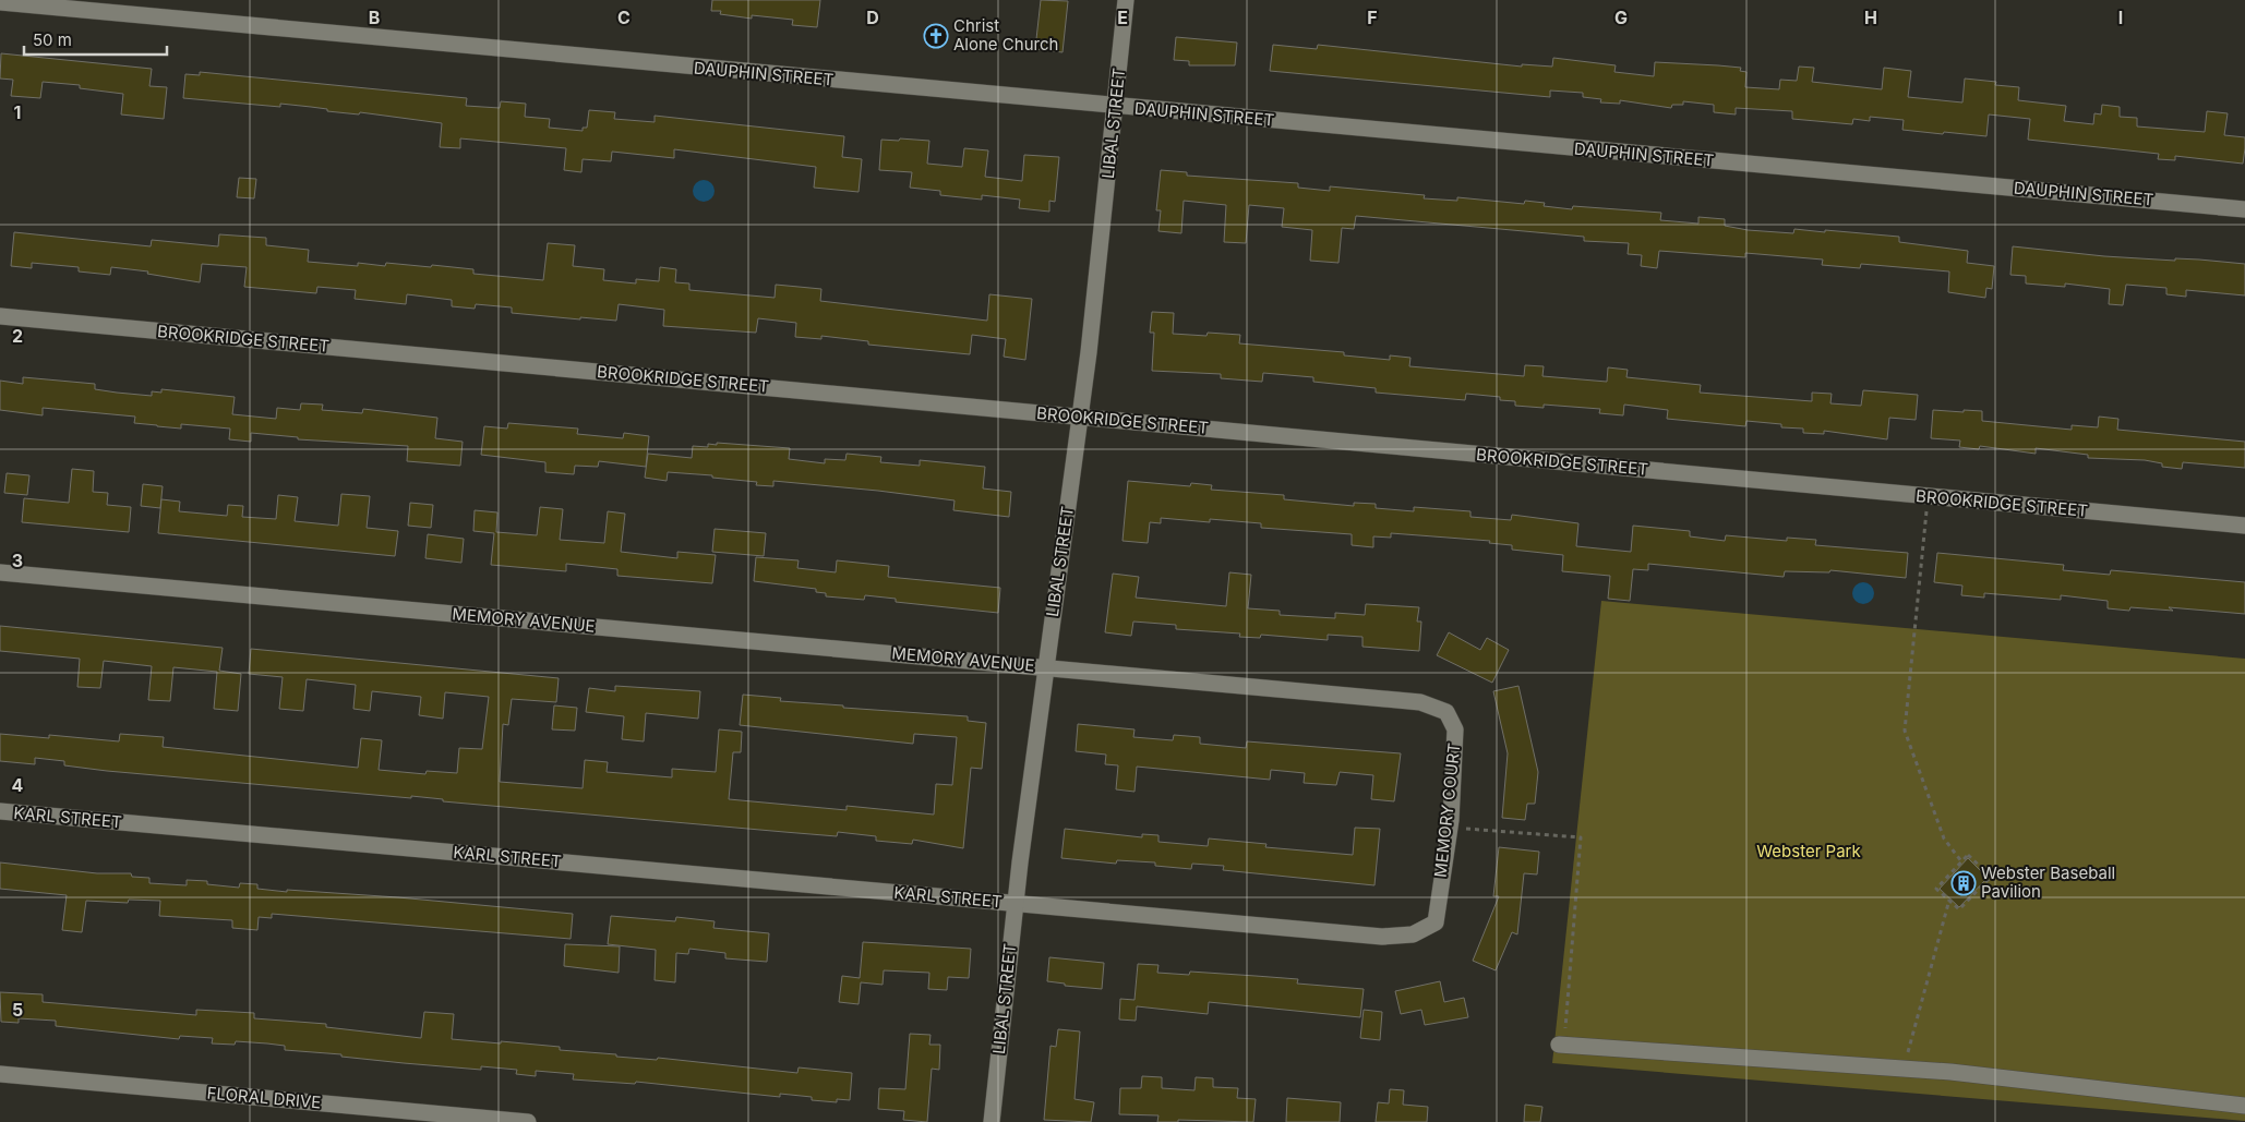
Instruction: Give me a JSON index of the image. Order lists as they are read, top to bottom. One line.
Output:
{"streets":{"street":["DAUPHIN STREET","LIBAL STREET","BROOKRIDGE STREET","MEMORY AVENUE","MEMORY COURT","KARL STREET","FLORAL DRIVE"]},"crossings":[["DAUPHIN STREET","LIBAL STREET"],["LIBAL STREET","BROOKRIDGE STREET"],["LIBAL STREET","MEMORY AVENUE"],["LIBAL STREET","MEMORY COURT"],["LIBAL STREET","KARL STREET"],["MEMORY AVENUE","MEMORY COURT"],["MEMORY COURT","KARL STREET"]],"parks":["Webster Park"],"places":{"church":["Christ Alone Church"],"building":["Webster Baseball Pavilion"]},"scale_bar":"50 m","grid":{"columns":["B","C","D","E","F","G","H","I"],"rows":["1","2","3","4","5"]}}
